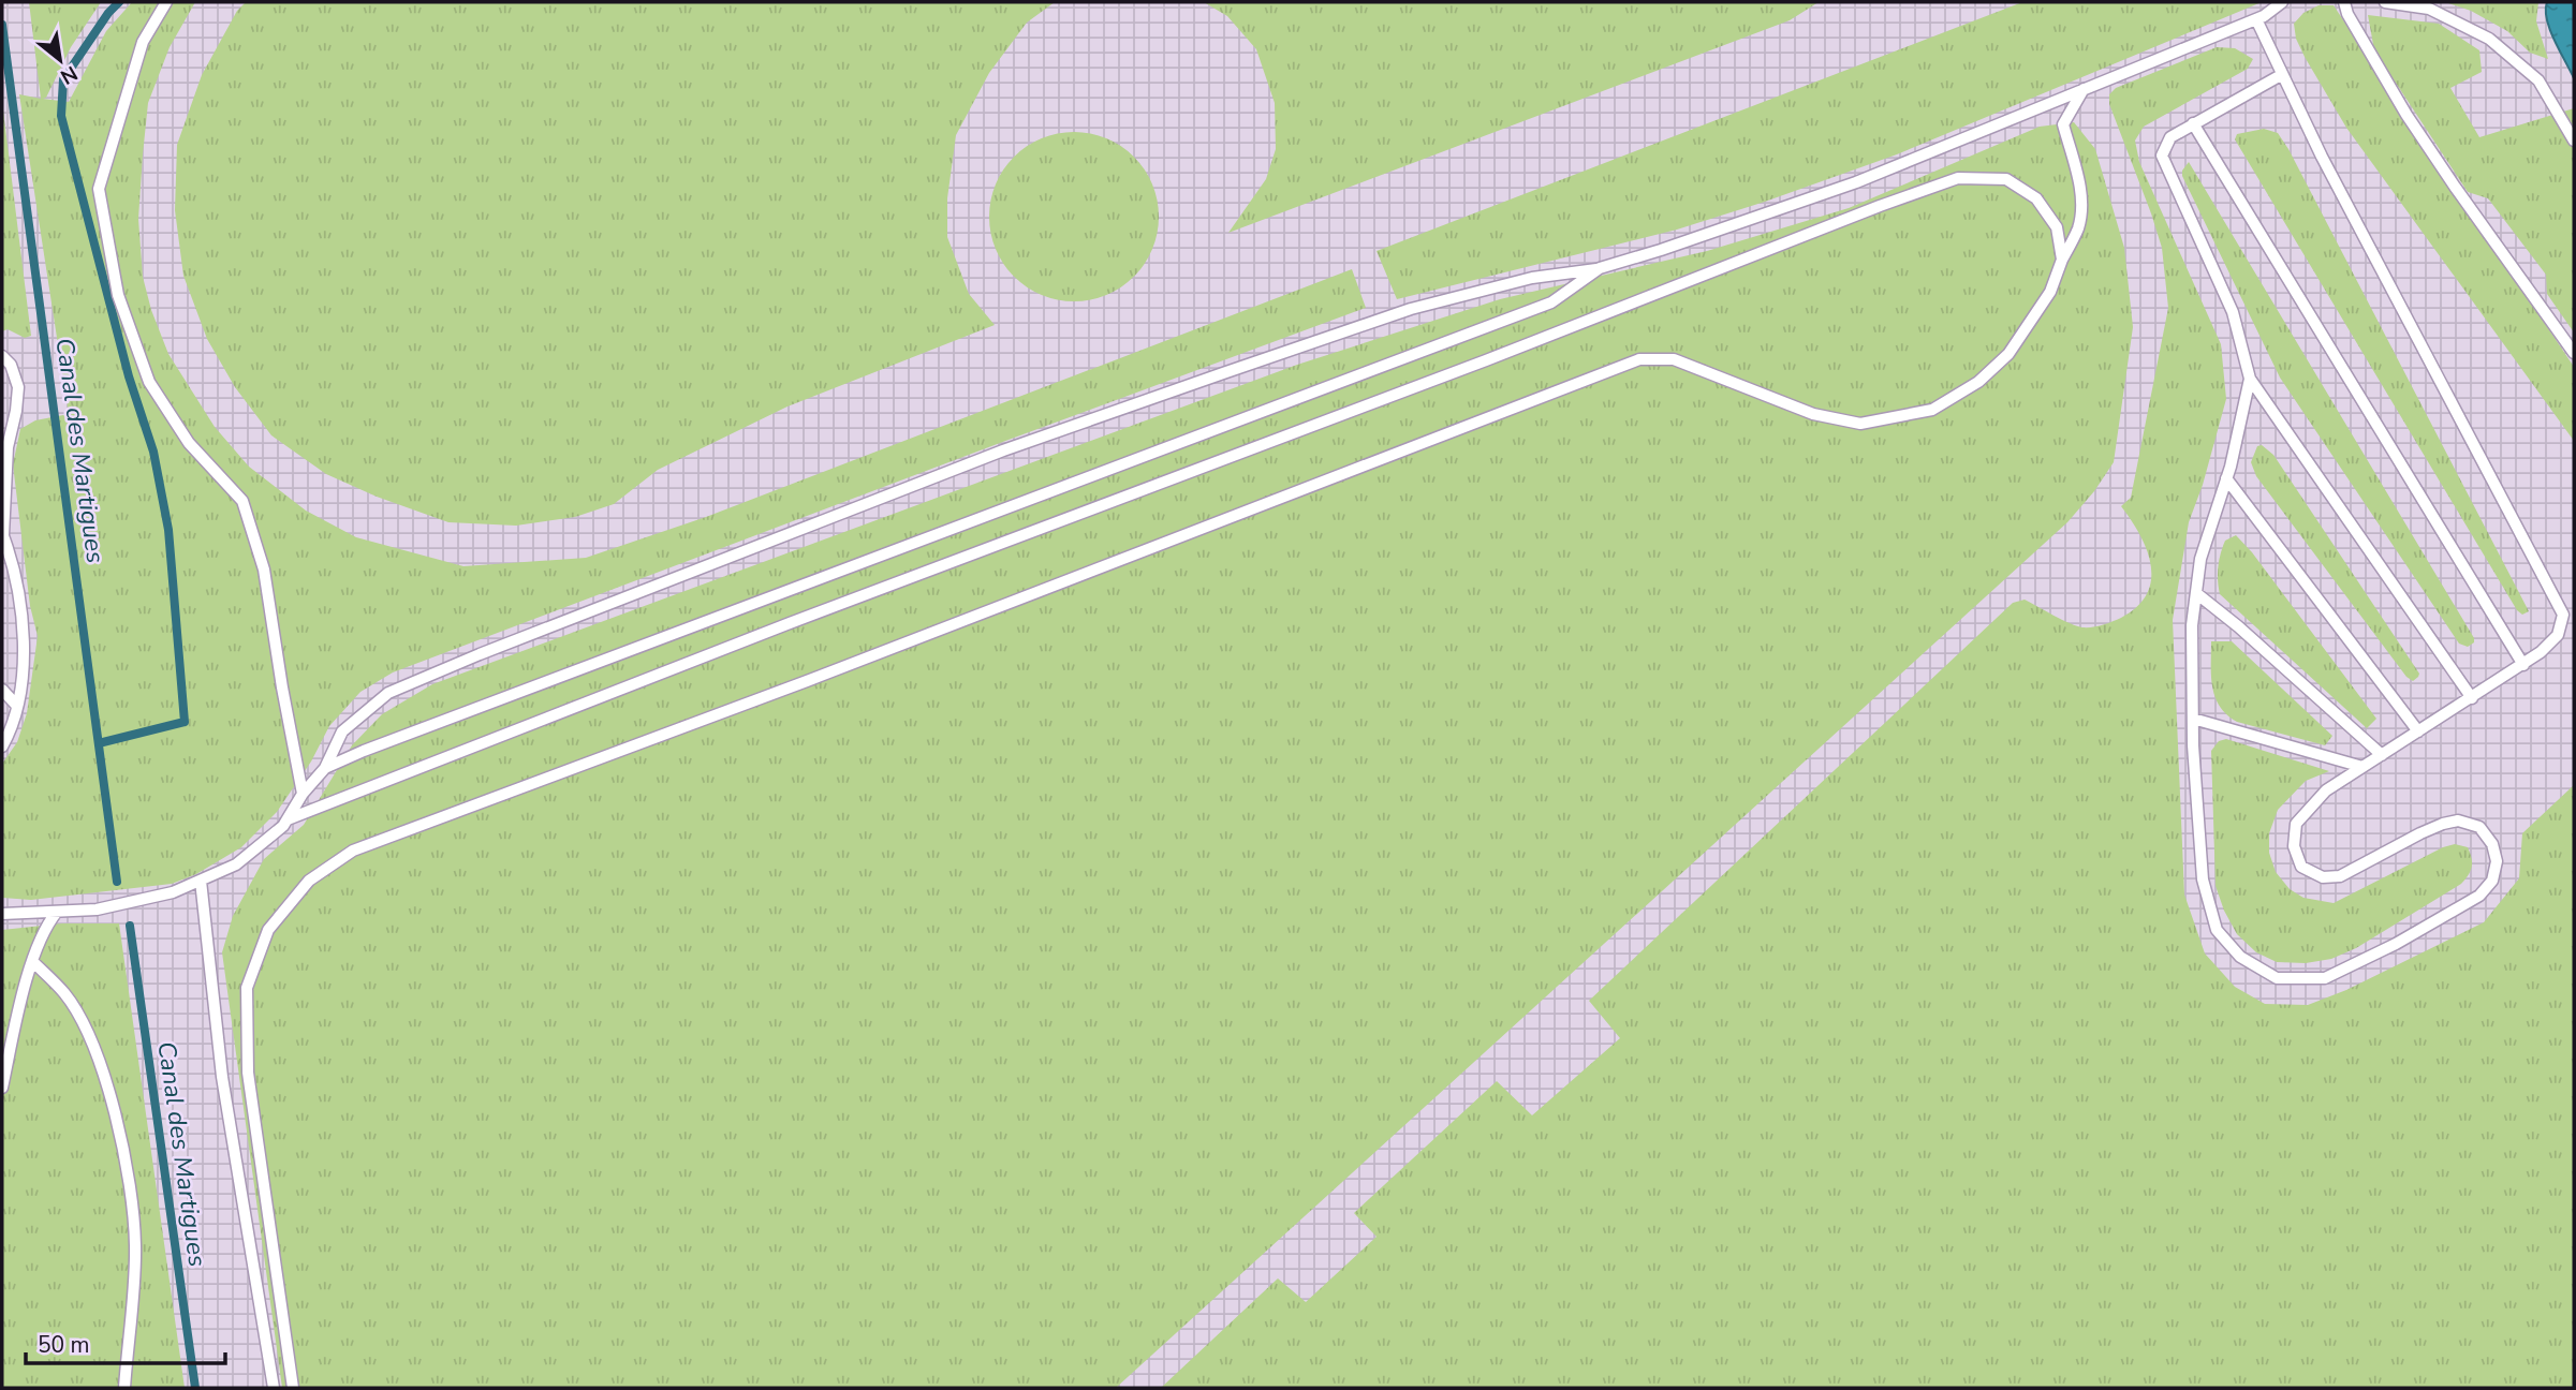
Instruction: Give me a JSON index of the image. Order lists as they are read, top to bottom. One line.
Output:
{"water":["Canal des Martigues"],"scale_bar":"50 m","north":"bottom right"}
